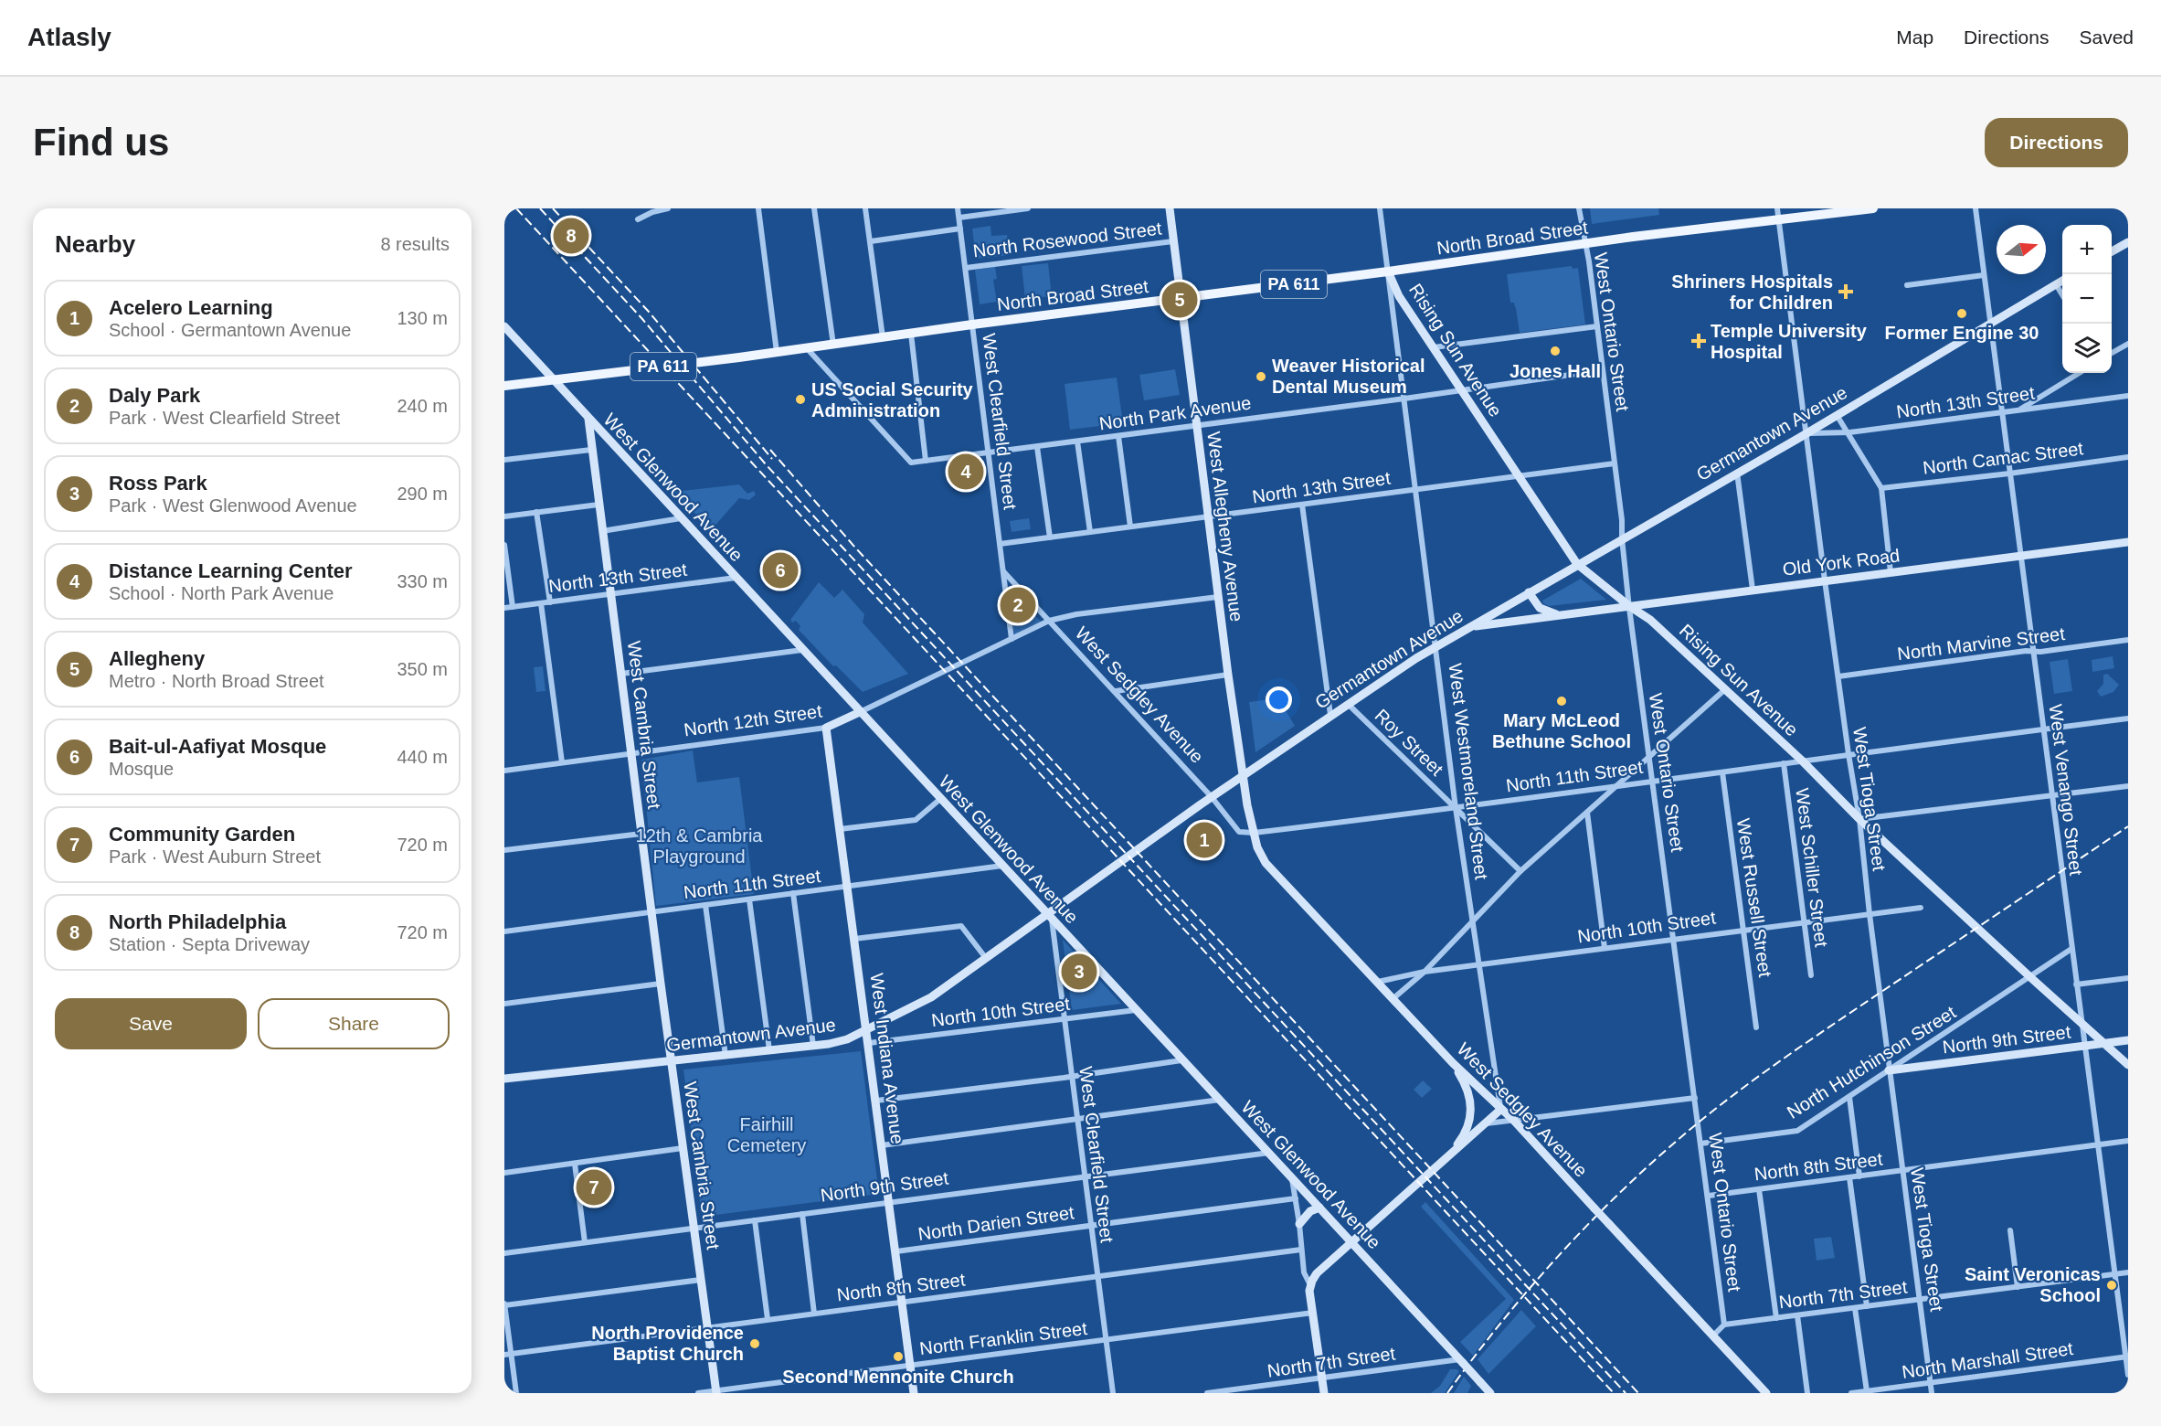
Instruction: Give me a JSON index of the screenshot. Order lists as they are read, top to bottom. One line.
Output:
{"streets":{"main road":["North Broad Street","PA 611"],"street":["North Rosewood Street","West Ontario Street","Rising Sun Avenue","North 13th Street","North Park Avenue","West Clearfield Street","Germantown Avenue","North Camac Street","West Glenwood Avenue","West Allegheny Avenue","Old York Road","North Marvine Street","West Sedgley Avenue","North 12th Street","West Cambria Street","Roy Street","West Westmoreland Street","North 11th Street","West Venango Street","West Tioga Street","West Schiller Street","West Russell Street","North 10th Street","North 9th Street","West Indiana Avenue","North Hutchinson Street","North 8th Street","North Darien Street","North 7th Street","North Franklin Street","North Marshall Street"]},"crossings":[["North Broad Street","West Ontario Street"],["North Broad Street","Rising Sun Avenue"],["North Broad Street","North Park Avenue"],["North Broad Street","West Clearfield Street"],["North Broad Street","West Glenwood Avenue"],["North Broad Street","West Allegheny Avenue"],["North Broad Street","West Westmoreland Street"],["North Broad Street","West Tioga Street"],["North Rosewood Street","West Clearfield Street"],["North Rosewood Street","West Allegheny Avenue"],["West Ontario Street","Rising Sun Avenue"],["West Ontario Street","North 13th Street"],["West Ontario Street","North Park Avenue"],["West Ontario Street","Germantown Avenue"],["West Ontario Street","Old York Road"],["West Ontario Street","North 11th Street"],["West Ontario Street","North 10th Street"],["West Ontario Street","North Hutchinson Street"],["West Ontario Street","North 8th Street"],["West Ontario Street","North 7th Street"],["Rising Sun Avenue","North 13th Street"],["Rising Sun Avenue","North Park Avenue"],["Rising Sun Avenue","Germantown Avenue"],["Rising Sun Avenue","Old York Road"],["Rising Sun Avenue","West Westmoreland Street"],["Rising Sun Avenue","North 11th Street"],["Rising Sun Avenue","West Venango Street"],["Rising Sun Avenue","West Tioga Street"],["Rising Sun Avenue","North 9th Street"],["Rising Sun Avenue","North Hutchinson Street"],["North 13th Street","West Clearfield Street"],["North 13th Street","Germantown Avenue"],["North 13th Street","West Glenwood Avenue"],["North 13th Street","West Allegheny Avenue"],["North 13th Street","West Cambria Street"],["North 13th Street","West Westmoreland Street"],["North 13th Street","West Venango Street"],["North 13th Street","West Tioga Street"],["North Park Avenue","West Clearfield Street"],["North Park Avenue","West Allegheny Avenue"],["North Park Avenue","West Westmoreland Street"],["West Clearfield Street","Germantown Avenue"],["West Clearfield Street","West Glenwood Avenue"],["West Clearfield Street","West Sedgley Avenue"],["West Clearfield Street","North 12th Street"],["West Clearfield Street","North 10th Street"],["West Clearfield Street","North 9th Street"],["West Clearfield Street","North 8th Street"],["West Clearfield Street","North Darien Street"],["West Clearfield Street","North Franklin Street"],["Germantown Avenue","West Glenwood Avenue"],["Germantown Avenue","West Allegheny Avenue"],["Germantown Avenue","Old York Road"],["Germantown Avenue","West Sedgley Avenue"],["Germantown Avenue","West Cambria Street"],["Germantown Avenue","Roy Street"],["Germantown Avenue","West Westmoreland Street"],["Germantown Avenue","West Venango Street"],["Germantown Avenue","West Tioga Street"],["Germantown Avenue","West Indiana Avenue"],["North Camac Street","West Venango Street"],["West Glenwood Avenue","North 12th Street"],["West Glenwood Avenue","West Cambria Street"],["West Glenwood Avenue","North 11th Street"],["West Glenwood Avenue","North 10th Street"],["West Glenwood Avenue","North 9th Street"],["West Glenwood Avenue","North 7th Street"],["West Allegheny Avenue","West Sedgley Avenue"],["West Allegheny Avenue","North 11th Street"],["Old York Road","West Venango Street"],["Old York Road","West Tioga Street"],["North Marvine Street","West Venango Street"],["North Marvine Street","West Tioga Street"],["West Sedgley Avenue","North 12th Street"],["West Sedgley Avenue","West Westmoreland Street"],["West Sedgley Avenue","North 11th Street"],["West Sedgley Avenue","North 10th Street"],["North 12th Street","West Cambria Street"],["North 12th Street","West Indiana Avenue"],["West Cambria Street","North 11th Street"],["West Cambria Street","North 9th Street"],["West Cambria Street","North 8th Street"],["West Cambria Street","North Franklin Street"],["Roy Street","West Westmoreland Street"],["Roy Street","North 11th Street"],["West Westmoreland Street","North 11th Street"],["West Westmoreland Street","North 10th Street"],["North 11th Street","West Venango Street"],["North 11th Street","West Tioga Street"],["North 11th Street","West Schiller Street"],["North 11th Street","West Russell Street"],["North 11th Street","West Indiana Avenue"],["West Venango Street","North 9th Street"],["West Venango Street","North Hutchinson Street"],["West Venango Street","North 8th Street"],["West Venango Street","North 7th Street"],["West Venango Street","North Marshall Street"],["West Tioga Street","North 10th Street"],["West Tioga Street","North 9th Street"],["West Tioga Street","North Hutchinson Street"],["West Tioga Street","North 8th Street"],["West Tioga Street","North 7th Street"],["West Tioga Street","North Marshall Street"],["West Schiller Street","North 10th Street"],["West Russell Street","North 10th Street"],["North 10th Street","West Indiana Avenue"],["North 9th Street","West Indiana Avenue"],["North 9th Street","North Hutchinson Street"],["West Indiana Avenue","North 8th Street"],["West Indiana Avenue","North Darien Street"],["West Indiana Avenue","North Franklin Street"]],"parks":["12th & Cambria Playground","Fairhill Cemetery"],"places":{"health":["Shriners Hospitals for Children","Temple University Hospital"],"other":["Former Engine 30","Jones Hall","Weaver Historical Dental Museum","US Social Security Administration","Mary McLeod Bethune School","Saint Veronicas School","North Providence Baptist Church","Second Mennonite Church"]},"north":"right","page":{"header":"Atlasly","nav":["Map","Directions","Saved"],"buttons":["Directions",["Save","Share"]],"title":"Find us","heading":["Nearby","8 results"],"pins":["8","5","4","6","2","1","3","7"],"map_buttons":["+","−"],"list":[{"mark":"1","name":"Acelero Learning","note":"School · Germantown Avenue","value":"130 m"},{"mark":"2","name":"Daly Park","note":"Park · West Clearfield Street","value":"240 m"},{"mark":"3","name":"Ross Park","note":"Park · West Glenwood Avenue","value":"290 m"},{"mark":"4","name":"Distance Learning Center","note":"School · North Park Avenue","value":"330 m"},{"mark":"5","name":"Allegheny","note":"Metro · North Broad Street","value":"350 m"},{"mark":"6","name":"Bait-ul-Aafiyat Mosque","note":"Mosque","value":"440 m"},{"mark":"7","name":"Community Garden","note":"Park · West Auburn Street","value":"720 m"},{"mark":"8","name":"North Philadelphia","note":"Station · Septa Driveway","value":"720 m"}]}}
